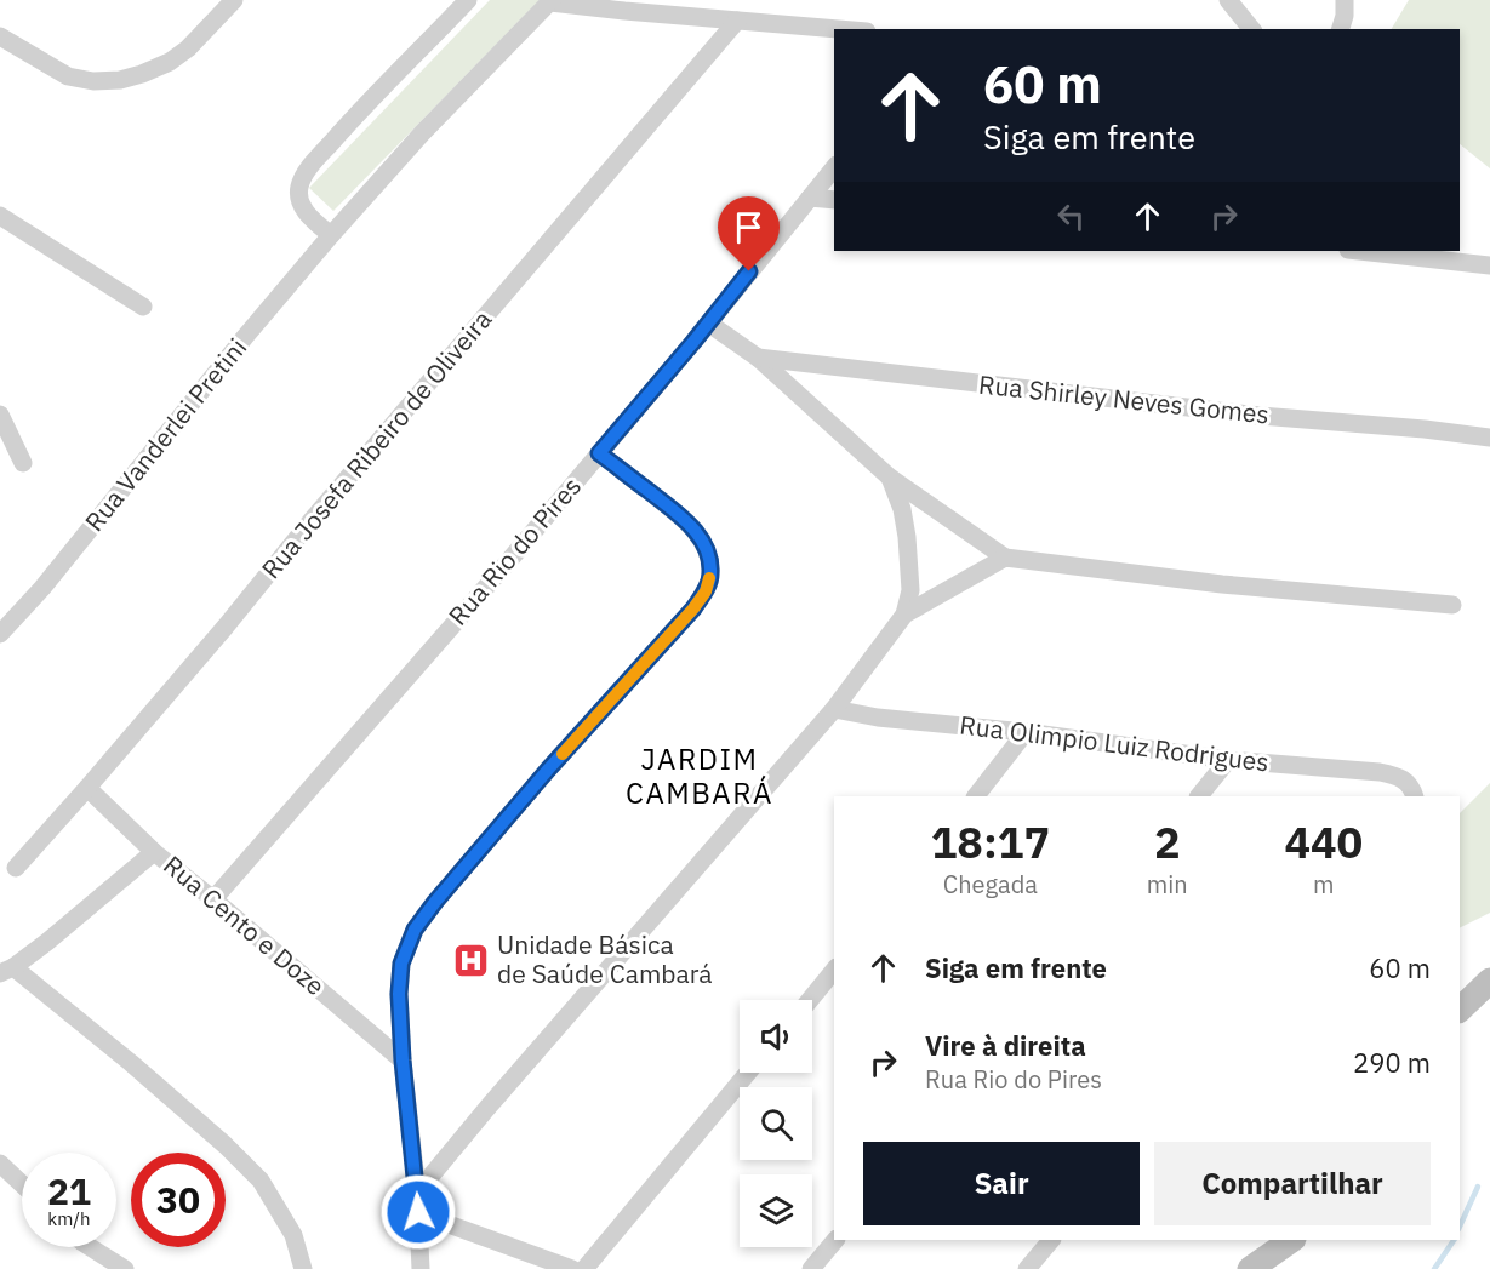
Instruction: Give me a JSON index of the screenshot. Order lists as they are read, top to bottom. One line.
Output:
{"streets":{"street":["Rua Shirley Neves Gomes","Rua Vanderlei Pretini","Rua Josefa Ribeiro de Oliveira","Rua Rio do Pires","Rua Olimpio Luiz Rodrigues","Rua Cento e Doze"]},"crossings":[["Rua Josefa Ribeiro de Oliveira","Rua Cento e Doze"],["Rua Rio do Pires","Rua Cento e Doze"]],"districts":["JARDIM CAMBARÁ"],"places":{"hospital":["Unidade Básica de Saúde Cambará"]},"page":{"turn":["60 m","Siga em frente"],"eta":["18:17","Chegada","2","min","440","m"],"list":[{"name":"Siga em frente","value":"60 m"},{"name":"Vire à direita","note":"Rua Rio do Pires","value":"290 m"}],"buttons":["Sair","Compartilhar"],"speed":"21 km/h","limit":"30"}}
